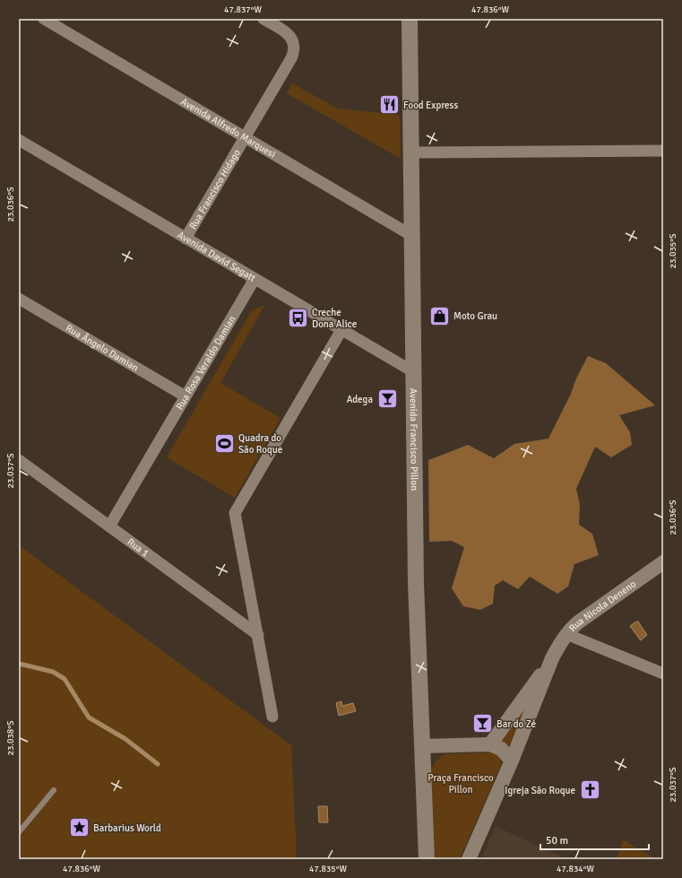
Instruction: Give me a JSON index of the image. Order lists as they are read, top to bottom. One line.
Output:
{"streets":{"main road":["Avenida Francisco Pillon"],"street":["Avenida Alfredo Marquesi","Rua Francisco Hidago","Avenida David Segatt","Rua Ângelo Damian","Rua Rosa Veraldo Damian","Rua 1","Rua Nicola Deneno"]},"crossings":[["Avenida Alfredo Marquesi","Rua Francisco Hidago"],["Avenida Alfredo Marquesi","Avenida Francisco Pillon"],["Rua Francisco Hidago","Avenida David Segatt"],["Avenida David Segatt","Rua Rosa Veraldo Damian"],["Avenida David Segatt","Avenida Francisco Pillon"],["Rua Ângelo Damian","Rua Rosa Veraldo Damian"],["Rua Rosa Veraldo Damian","Rua 1"]],"parks":["Praça Francisco Pillon"],"places":{"restaurant":["Food Express"],"shop":["Moto Grau"],"bus stop":["Creche Dona Alice"],"bar":["Adega","Bar do Zé"],"sports":["Quadra do São Roque"],"church":["Igreja São Roque"],"place":["Barbarius World"]},"scale_bar":"50 m","coordinates":["47.837°W","47.836°W","23.036°S","23.035°S","23.037°S","23.038°S","47.835°W","47.834°W"]}
